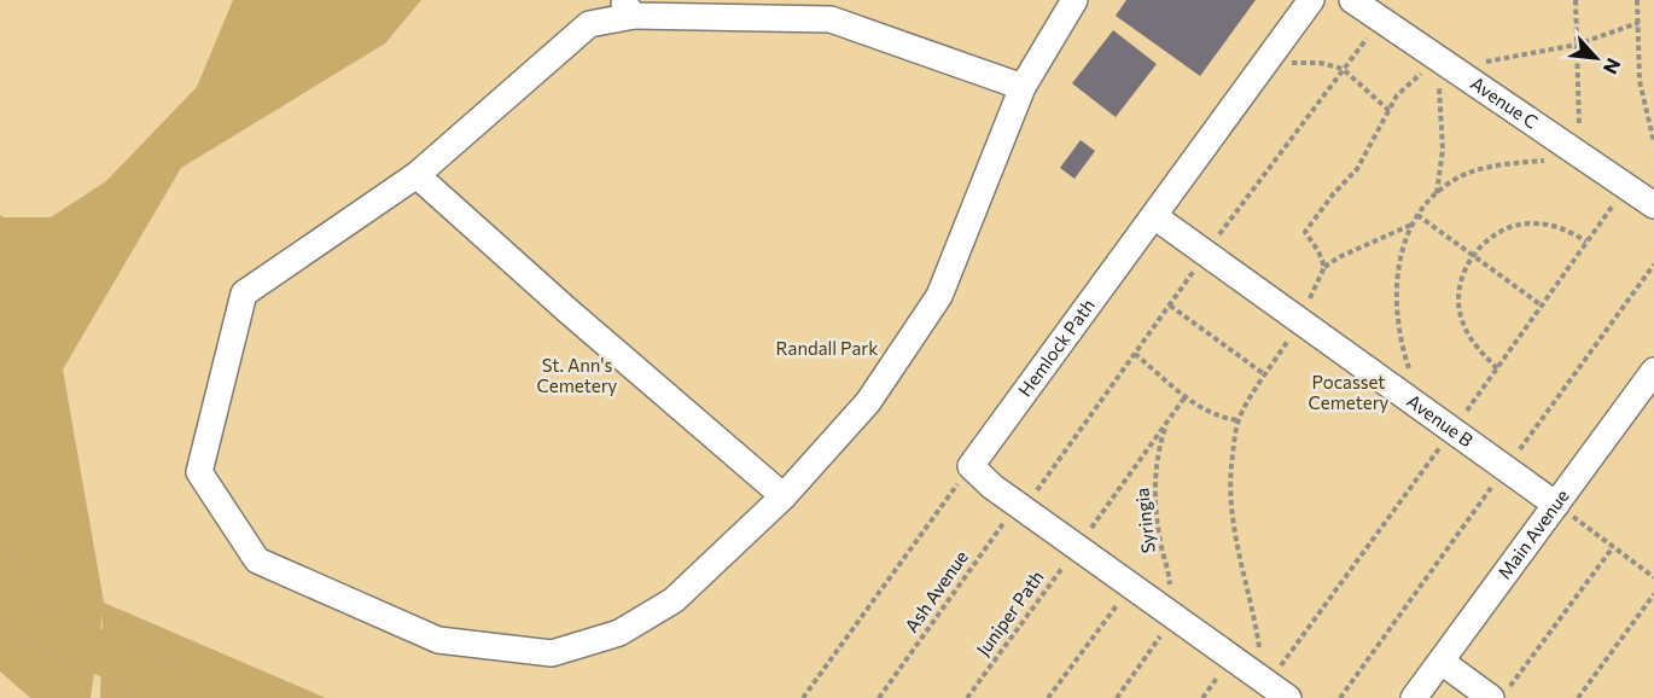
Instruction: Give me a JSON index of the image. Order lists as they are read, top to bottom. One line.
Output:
{"streets":{"lane":["Avenue C","Hemlock Path","Avenue B","Main Avenue"],"path":["Syringia","Ash Avenue","Juniper Path"]},"crossings":[["Hemlock Path","Avenue B"],["Avenue B","Main Avenue"],["Syringia","Juniper Path"]],"parks":["Randall Park","St. Ann's Cemetery","Pocasset Cemetery"],"north":"bottom right"}
